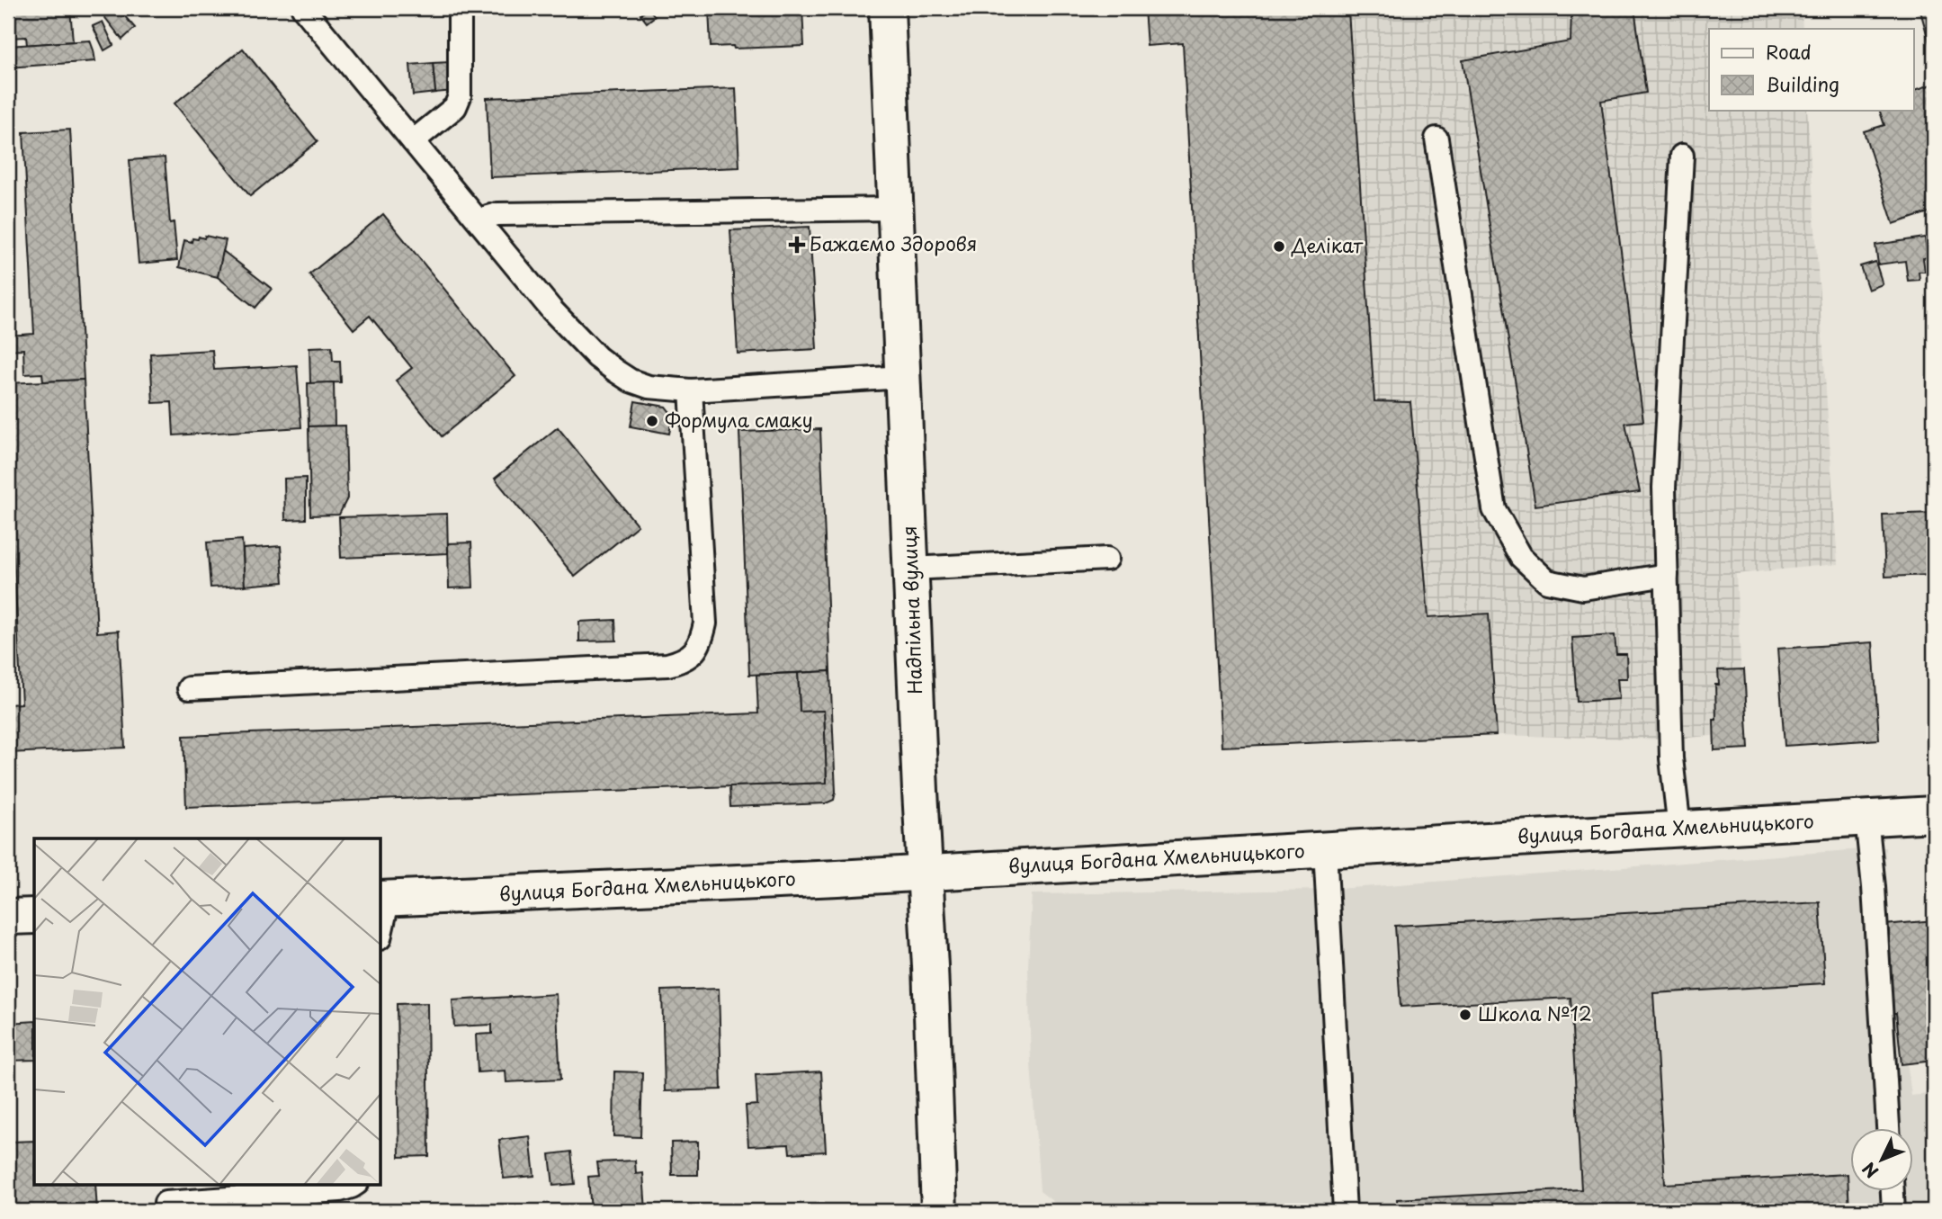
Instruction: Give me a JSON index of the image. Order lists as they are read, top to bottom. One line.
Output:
{"streets":{"street":["Надпільна вулиця","вулиця Богдана Хмельницького"]},"crossings":[["Надпільна вулиця","вулиця Богдана Хмельницького"]],"places":{"health":["Бажаємо Здоровя"],"other":["Делікат","Формула смаку","Школа №12"]},"legend":["Road","Building"],"north":"bottom left"}
